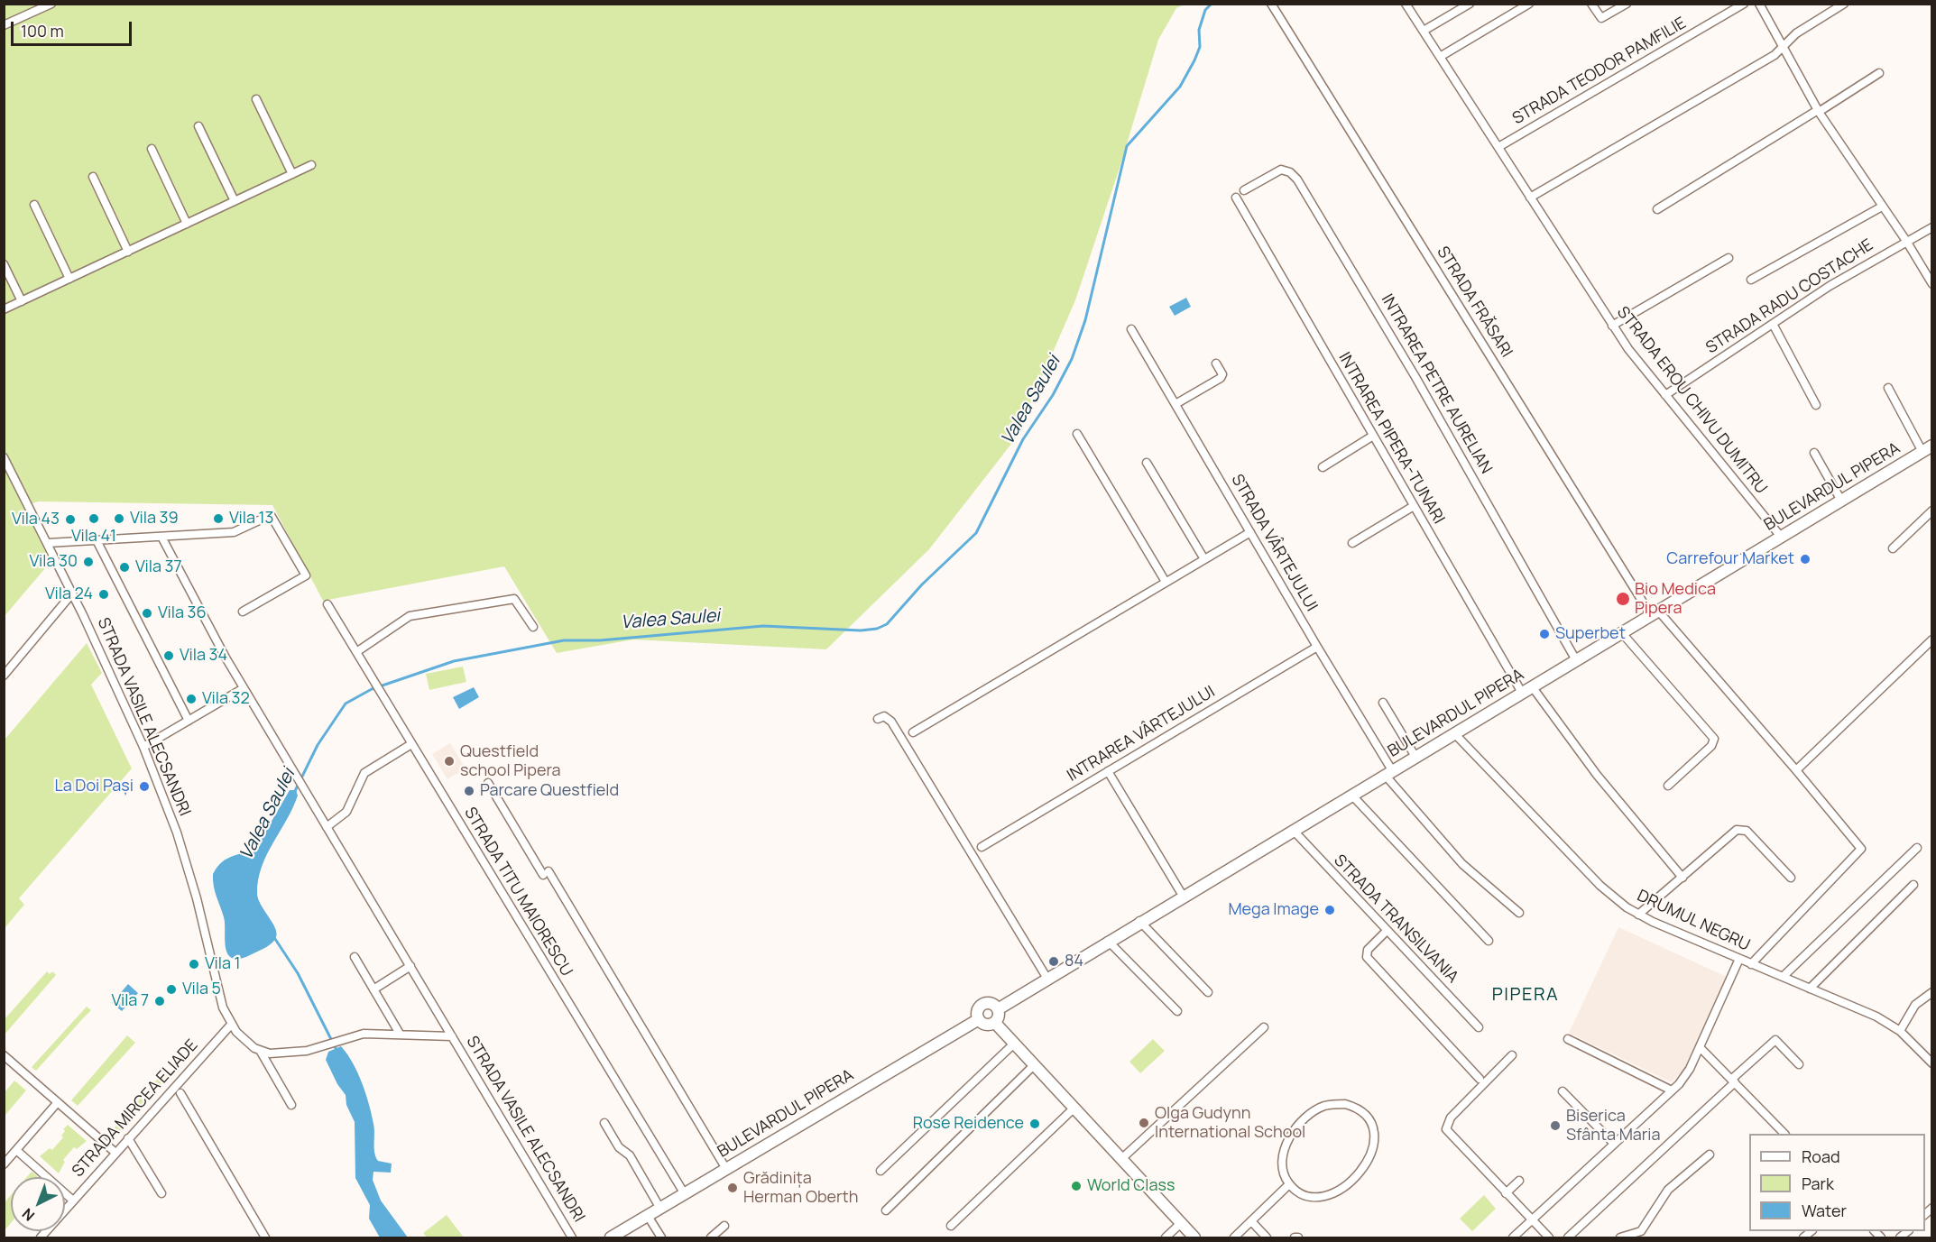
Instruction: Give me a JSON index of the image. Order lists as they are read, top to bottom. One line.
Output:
{"streets":{"main road":["BULEVARDUL PIPERA"],"street":["STRADA TEODOR PAMFILIE","STRADA RADU COSTACHE","STRADA FRĂSARI","INTRAREA PETRE AURELIAN","STRADA EROU CHIVU DUMITRU","INTRAREA PIPERA-TUNARI","STRADA VÂRTEJULUI","STRADA VASILE ALECSANDRI","INTRAREA VÂRTEJULUI","STRADA TITU MAIORESCU","STRADA TRANSILVANIA","DRUMUL NEGRU","STRADA MIRCEA ELIADE"]},"crossings":[["STRADA TEODOR PAMFILIE","STRADA EROU CHIVU DUMITRU"],["STRADA RADU COSTACHE","STRADA EROU CHIVU DUMITRU"],["STRADA FRĂSARI","BULEVARDUL PIPERA"],["STRADA FRĂSARI","DRUMUL NEGRU"],["INTRAREA PETRE AURELIAN","BULEVARDUL PIPERA"],["STRADA EROU CHIVU DUMITRU","BULEVARDUL PIPERA"],["INTRAREA PIPERA-TUNARI","BULEVARDUL PIPERA"],["BULEVARDUL PIPERA","STRADA VÂRTEJULUI"],["BULEVARDUL PIPERA","STRADA TITU MAIORESCU"],["BULEVARDUL PIPERA","STRADA TRANSILVANIA"],["BULEVARDUL PIPERA","DRUMUL NEGRU"],["STRADA VÂRTEJULUI","INTRAREA VÂRTEJULUI"],["STRADA VASILE ALECSANDRI","STRADA MIRCEA ELIADE"]],"districts":["PIPERA"],"water":["Valea Saulei"],"places":["Vila 41","Vila 39","Vila 13","Vila 43","Carrefour Market","Vila 30","Vila 37","Vila 24","Bio Medica Pipera","Vila 36","Superbet","Vila 34","Vila 32","Questfield school Pipera","La Doi Pași","Parcare Questfield","Mega Image","84","Vila 1","Vila 5","Vila 7","Olga Gudynn International School","Rose Reidence","Biserica Sfânta Maria","World Class","Grădinița Herman Oberth"],"legend":["Road","Park","Water"],"scale_bar":"100 m","north":"bottom left"}
